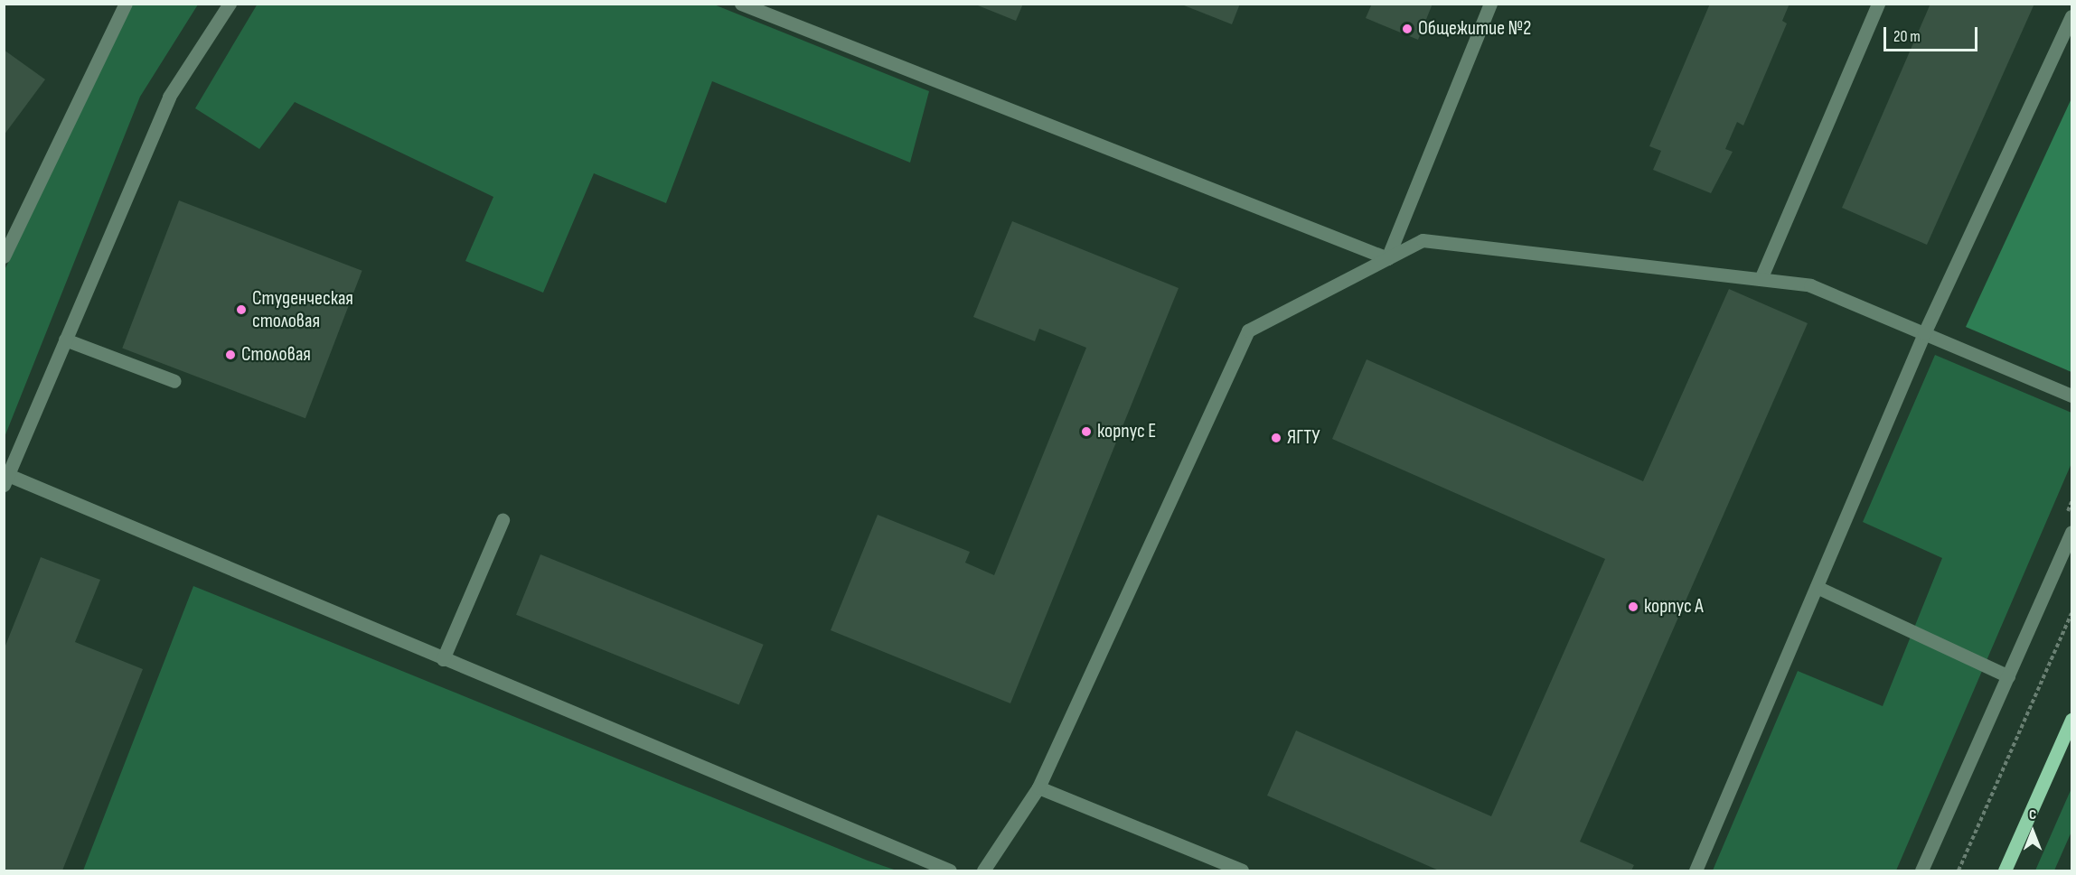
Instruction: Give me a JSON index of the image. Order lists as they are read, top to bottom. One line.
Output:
{"places":["Общежитие №2","Студенческая столовая","Столовая","корпус Е","ЯГТУ","корпус А"],"scale_bar":"20 m","north":"top"}
